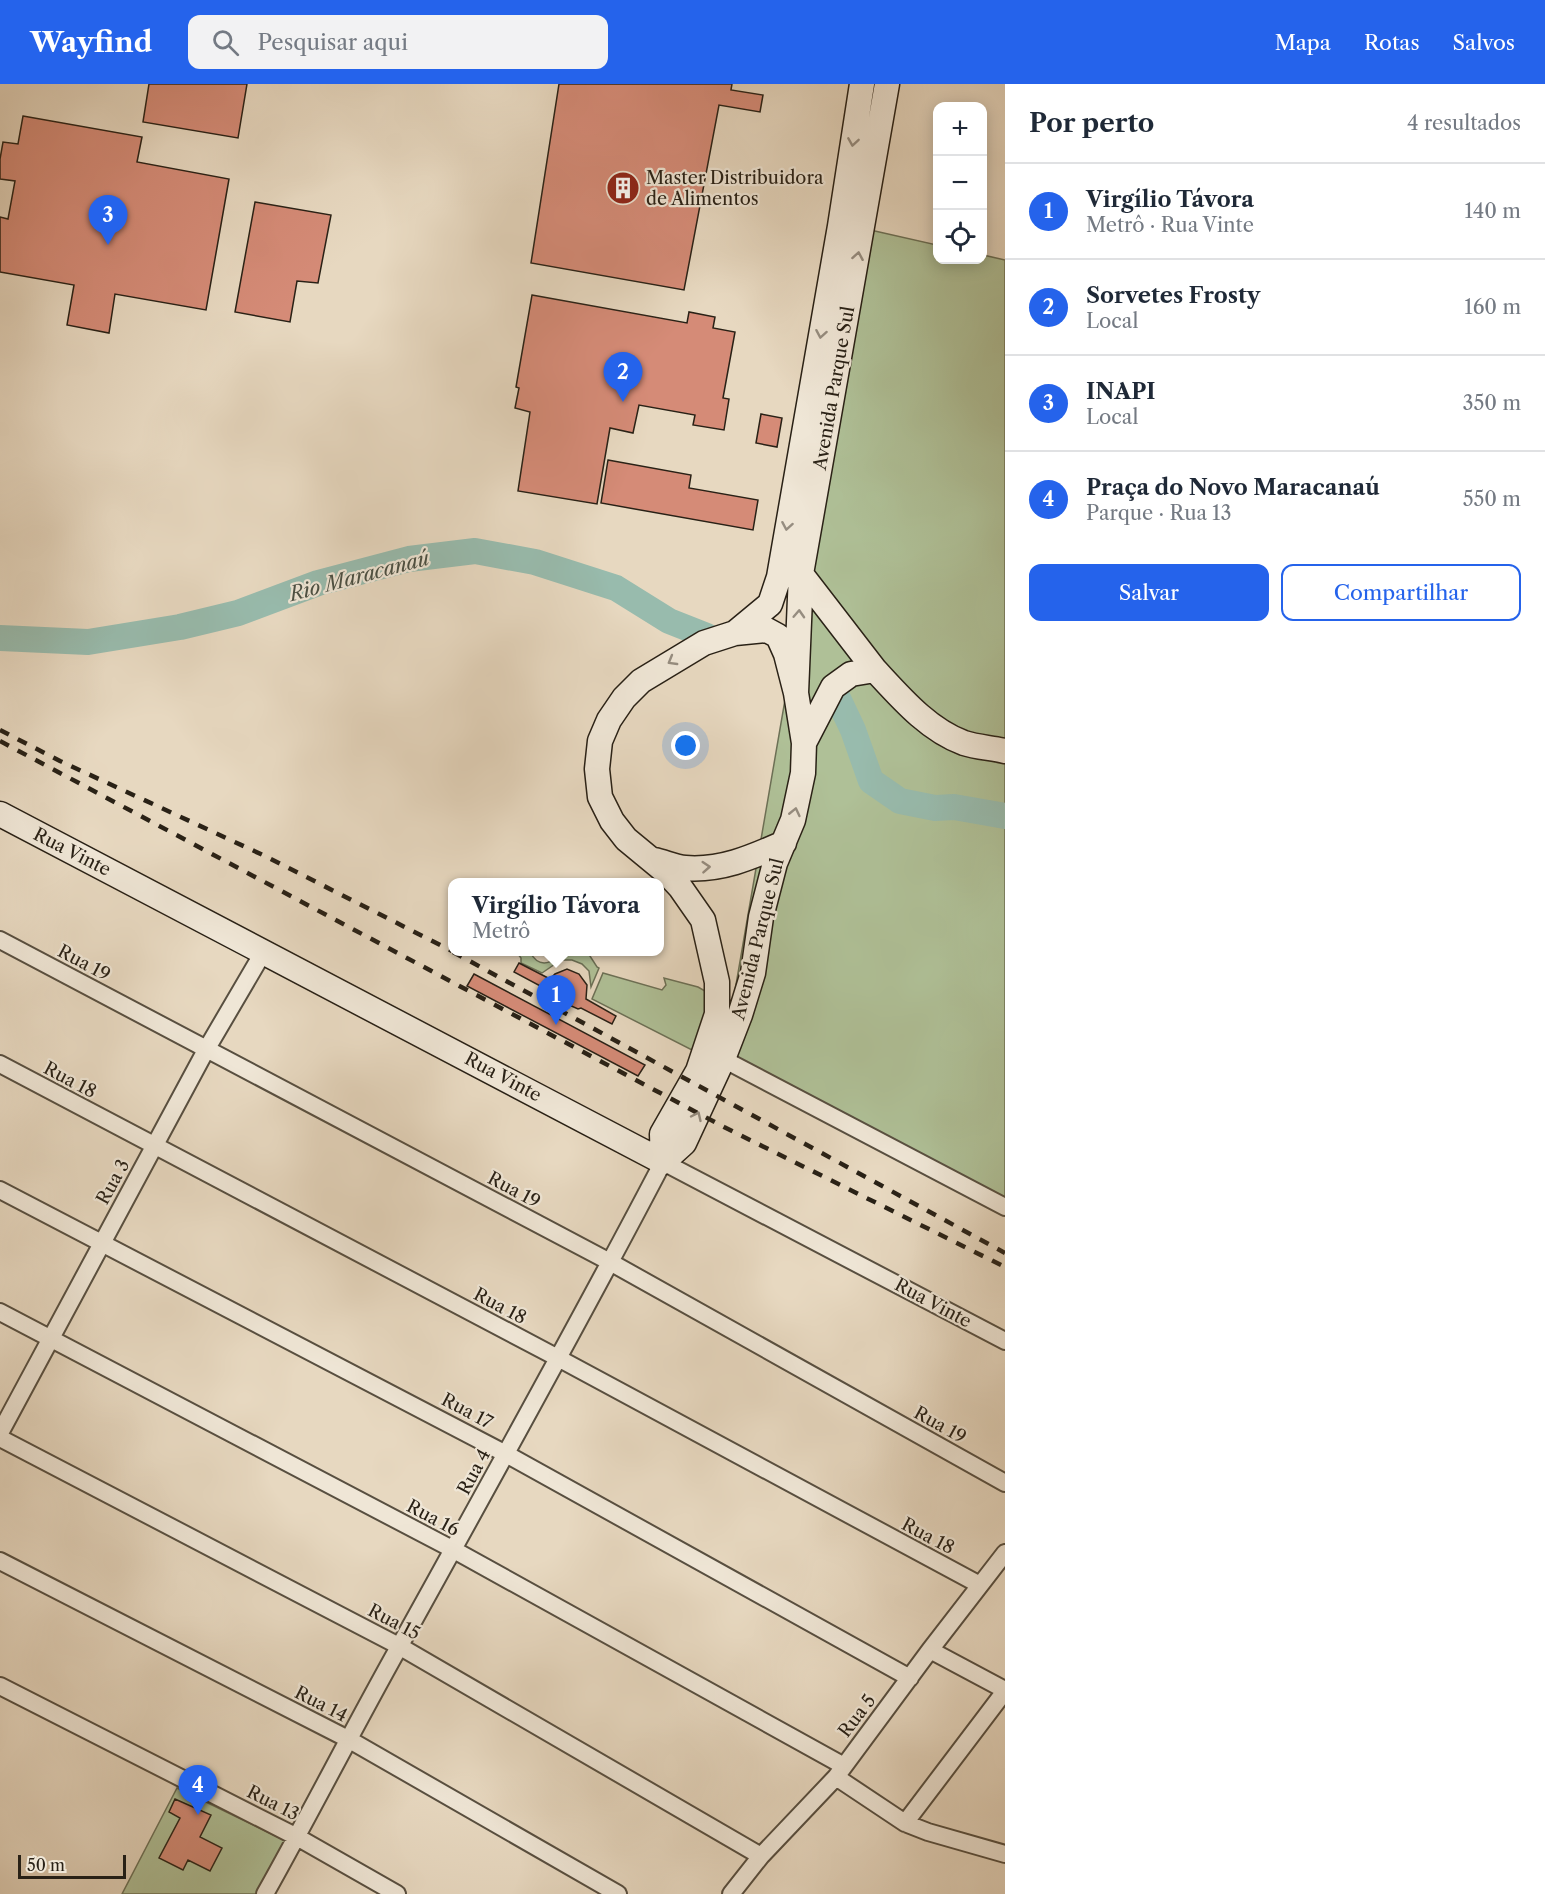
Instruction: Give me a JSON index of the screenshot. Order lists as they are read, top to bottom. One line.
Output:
{"streets":{"street":["Avenida Parque Sul","Rua Vinte","Rua 19","Rua 18","Rua 3","Rua 17","Rua 4","Rua 16","Rua 15","Rua 14","Rua 5","Rua 13"]},"crossings":[["Avenida Parque Sul","Rua Vinte"],["Avenida Parque Sul","Rua 4"],["Rua Vinte","Rua 3"],["Rua Vinte","Rua 4"],["Rua 19","Rua 3"],["Rua 19","Rua 4"],["Rua 18","Rua 3"],["Rua 18","Rua 4"],["Rua 18","Rua 5"],["Rua 3","Rua 17"],["Rua 3","Rua 16"],["Rua 17","Rua 4"],["Rua 17","Rua 5"],["Rua 4","Rua 16"],["Rua 4","Rua 15"],["Rua 4","Rua 14"],["Rua 4","Rua 13"],["Rua 16","Rua 5"],["Rua 15","Rua 5"]],"water":["Rio Maracanaú"],"places":{"building":["Master Distribuidora de Alimentos"]},"scale_bar":"50 m","page":{"header":"Wayfind","search":"Pesquisar aqui","nav":["Mapa","Rotas","Salvos"],"heading":["Por perto","4 resultados"],"map_buttons":["+","−"],"list":[{"mark":"1","name":"Virgílio Távora","note":"Metrô · Rua Vinte","value":"140 m"},{"mark":"2","name":"Sorvetes Frosty","note":"Local","value":"160 m"},{"mark":"3","name":"INAPI","note":"Local","value":"350 m"},{"mark":"4","name":"Praça do Novo Maracanaú","note":"Parque · Rua 13","value":"550 m"}],"pins":["3","2","1","4"],"buttons":["Salvar","Compartilhar"],"popup":["Virgílio Távora","Metrô"],"scale":"50 m"}}
